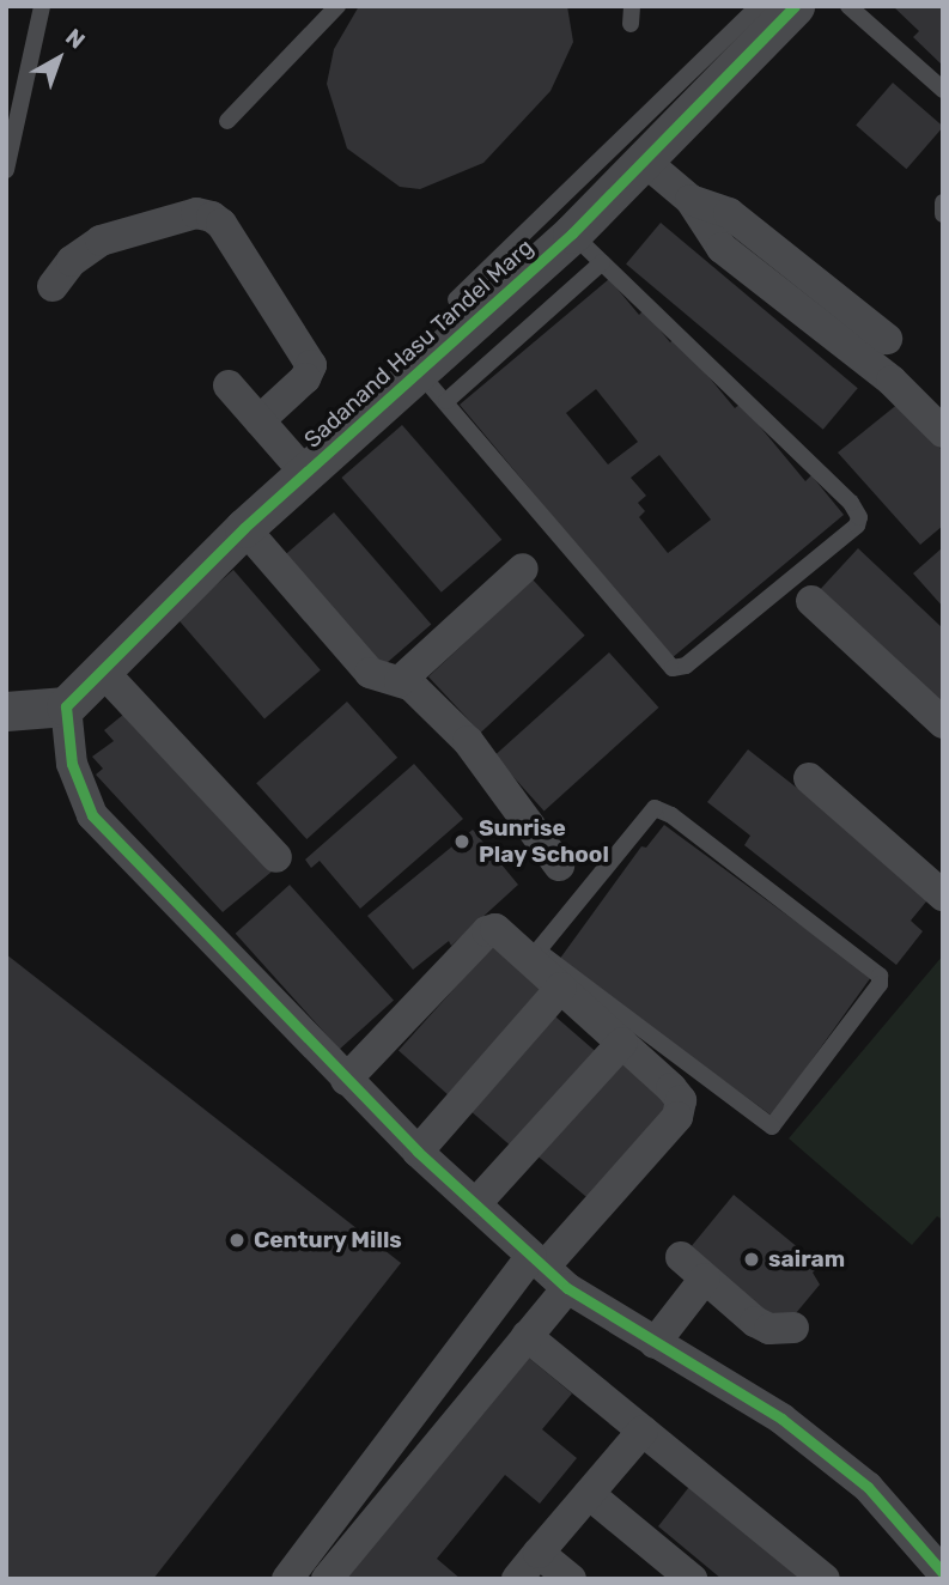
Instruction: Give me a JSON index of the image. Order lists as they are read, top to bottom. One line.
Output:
{"streets":{"street":["Sadanand Hasu Tandel Marg"]},"places":["Sunrise Play School","Century Mills","sairam"],"north":"top right"}
